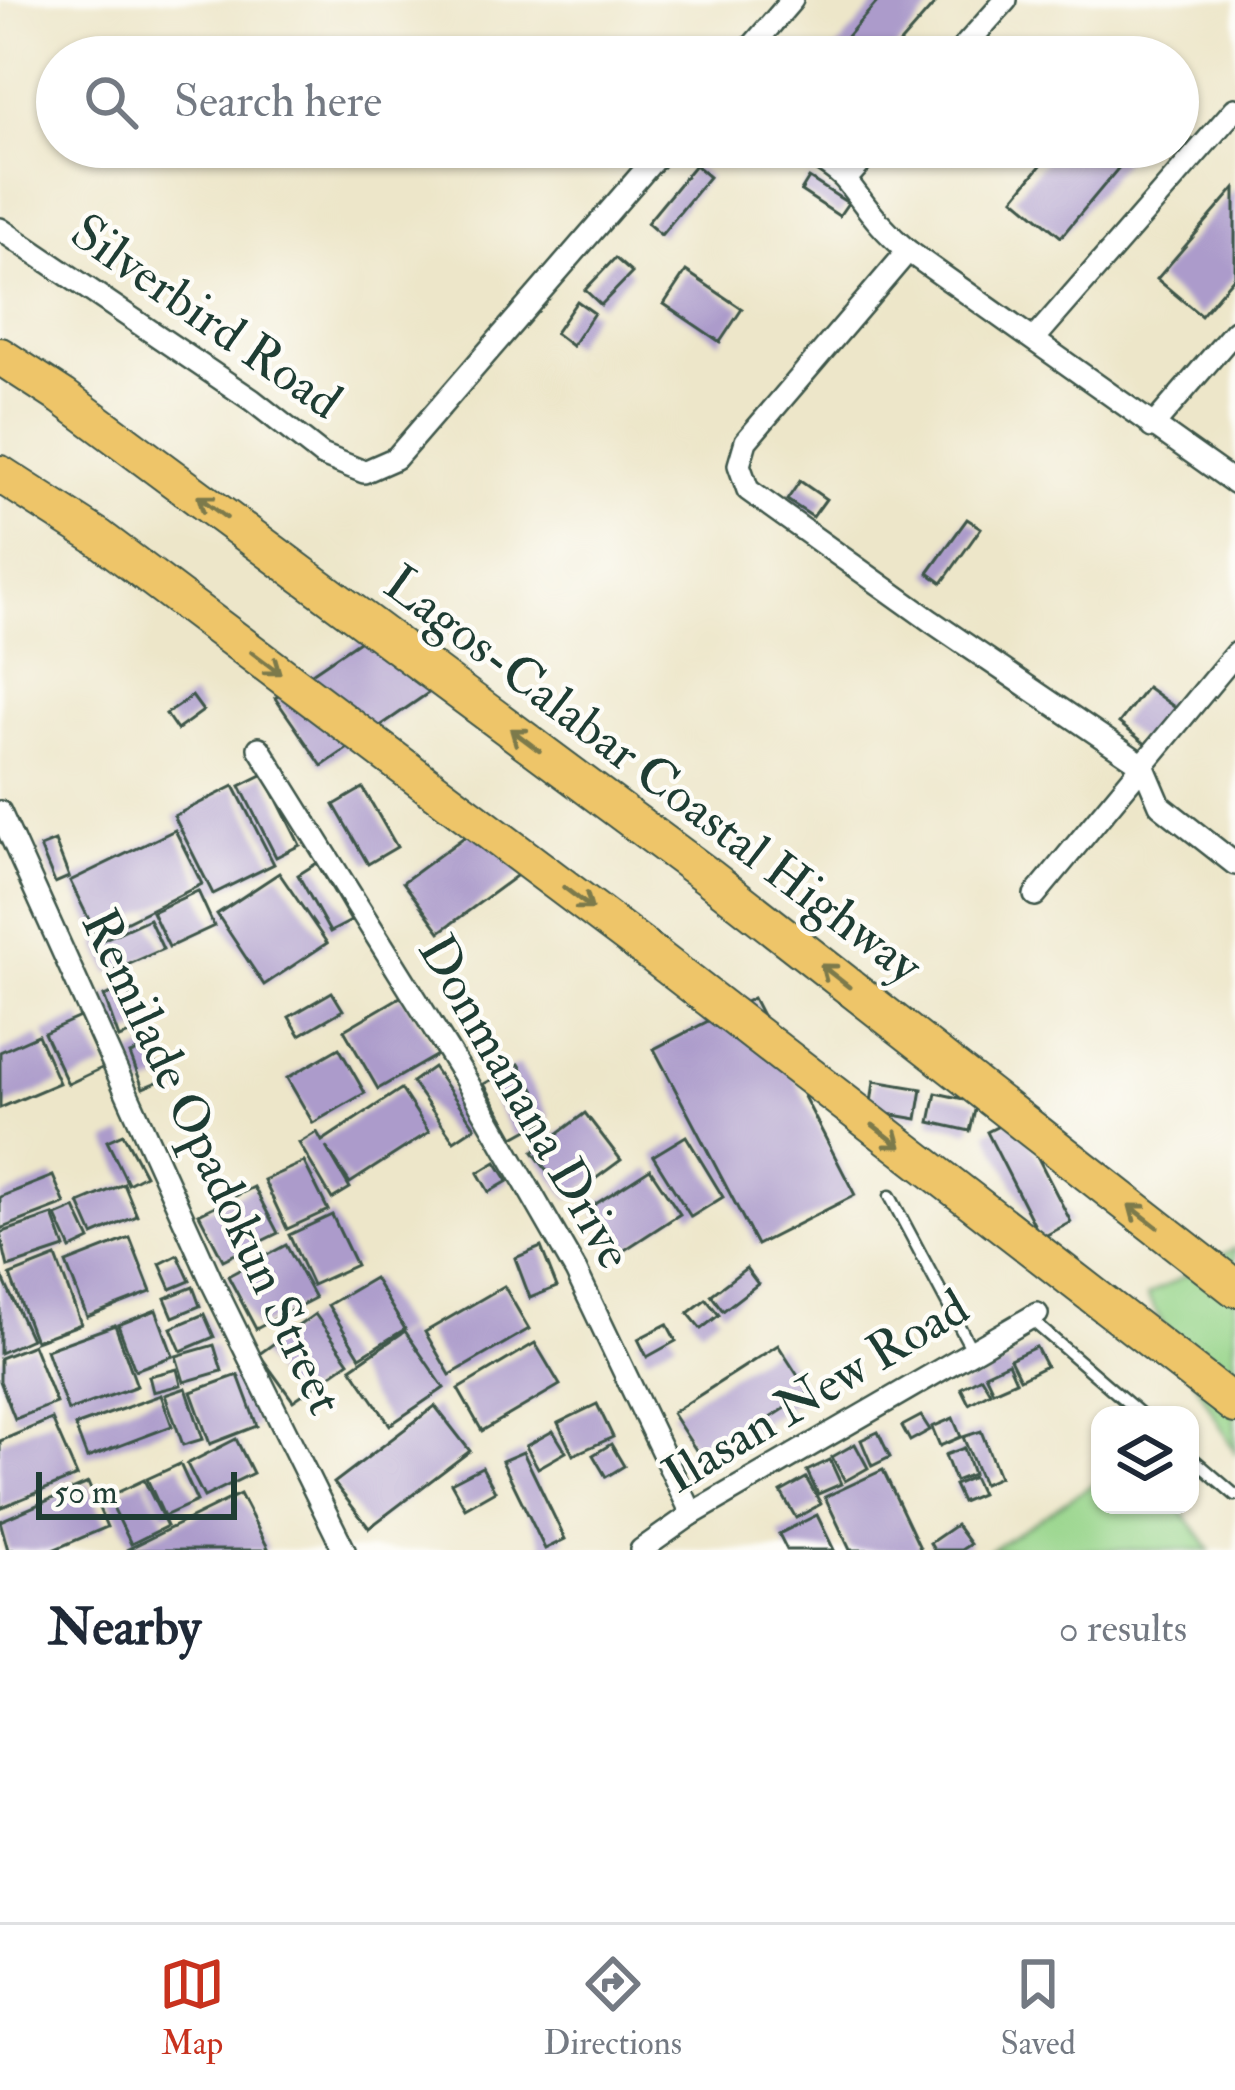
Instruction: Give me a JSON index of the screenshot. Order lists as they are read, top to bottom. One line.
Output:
{"streets":{"highway":["Lagos-Calabar Coastal Highway"],"street":["Silverbird Road","Donmanana Drive","Remilade Opadokun Street","Ilasan New Road"]},"crossings":[["Donmanana Drive","Ilasan New Road"]],"scale_bar":"50 m","page":{"search":"Search here","scale":"50 m","heading":["Nearby","0 results"],"nav":["Map","Directions","Saved"]}}
